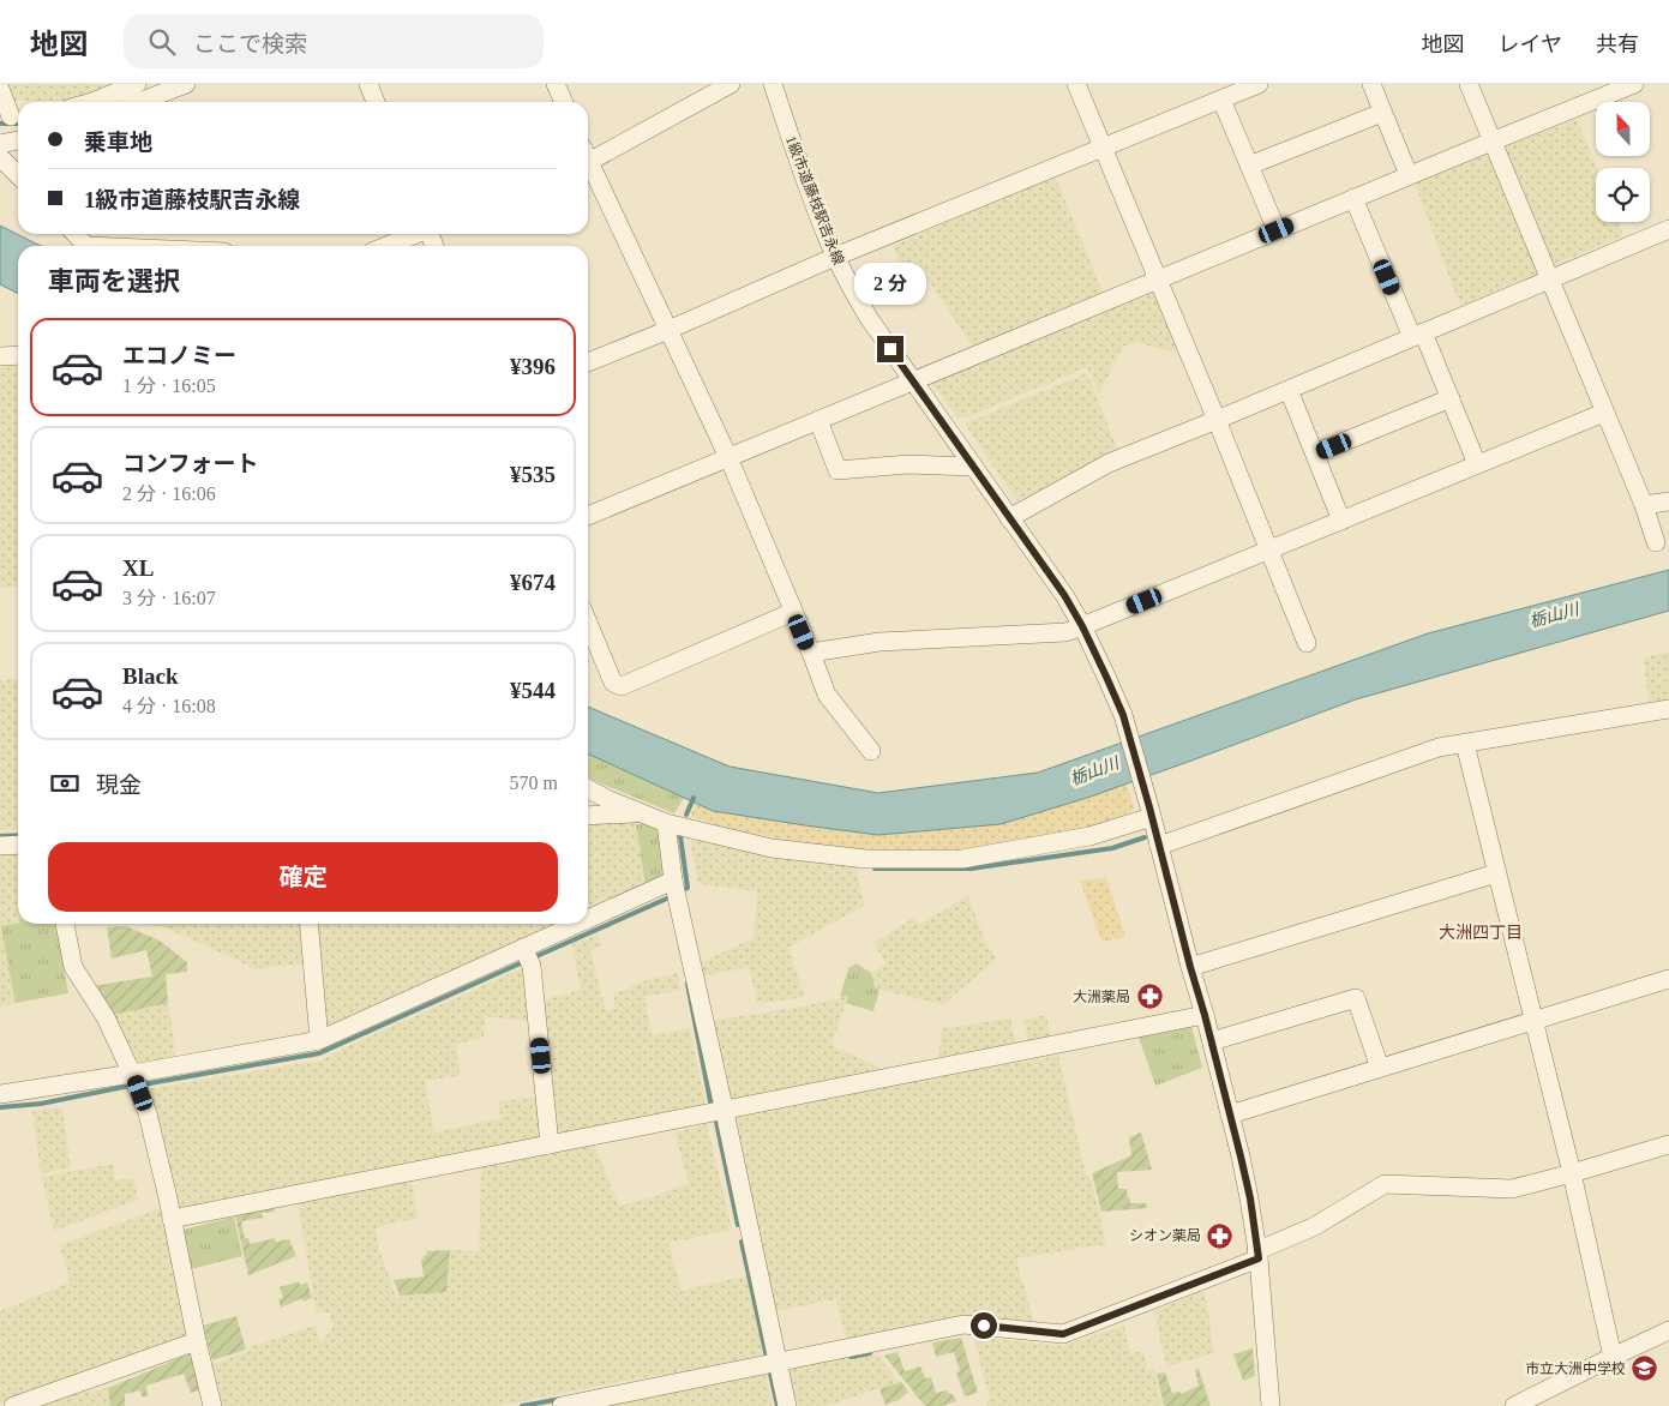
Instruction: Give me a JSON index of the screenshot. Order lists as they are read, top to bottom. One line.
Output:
{"streets":{"street":["1級市道藤枝駅吉永線"]},"districts":["大洲四丁目"],"water":["栃山川"],"places":{"pharmacy":["大洲薬局","シオン薬局"],"school or university":["市立大洲中学校"]},"north":"top","page":{"header":"地図","search":"ここで検索","nav":["地図","レイヤ","共有"],"banner":["乗車地","1級市道藤枝駅吉永線"],"heading":"車両を選択","bubble":"2 分","list":[{"name":"エコノミー","note":"1 分 · 16:05","value":"¥396"},{"name":"コンフォート","note":"2 分 · 16:06","value":"¥535"},{"name":"XL","note":"3 分 · 16:07","value":"¥674"},{"name":"Black","note":"4 分 · 16:08","value":"¥544"}],"pay":["現金","570 m"],"buttons":"確定"}}
